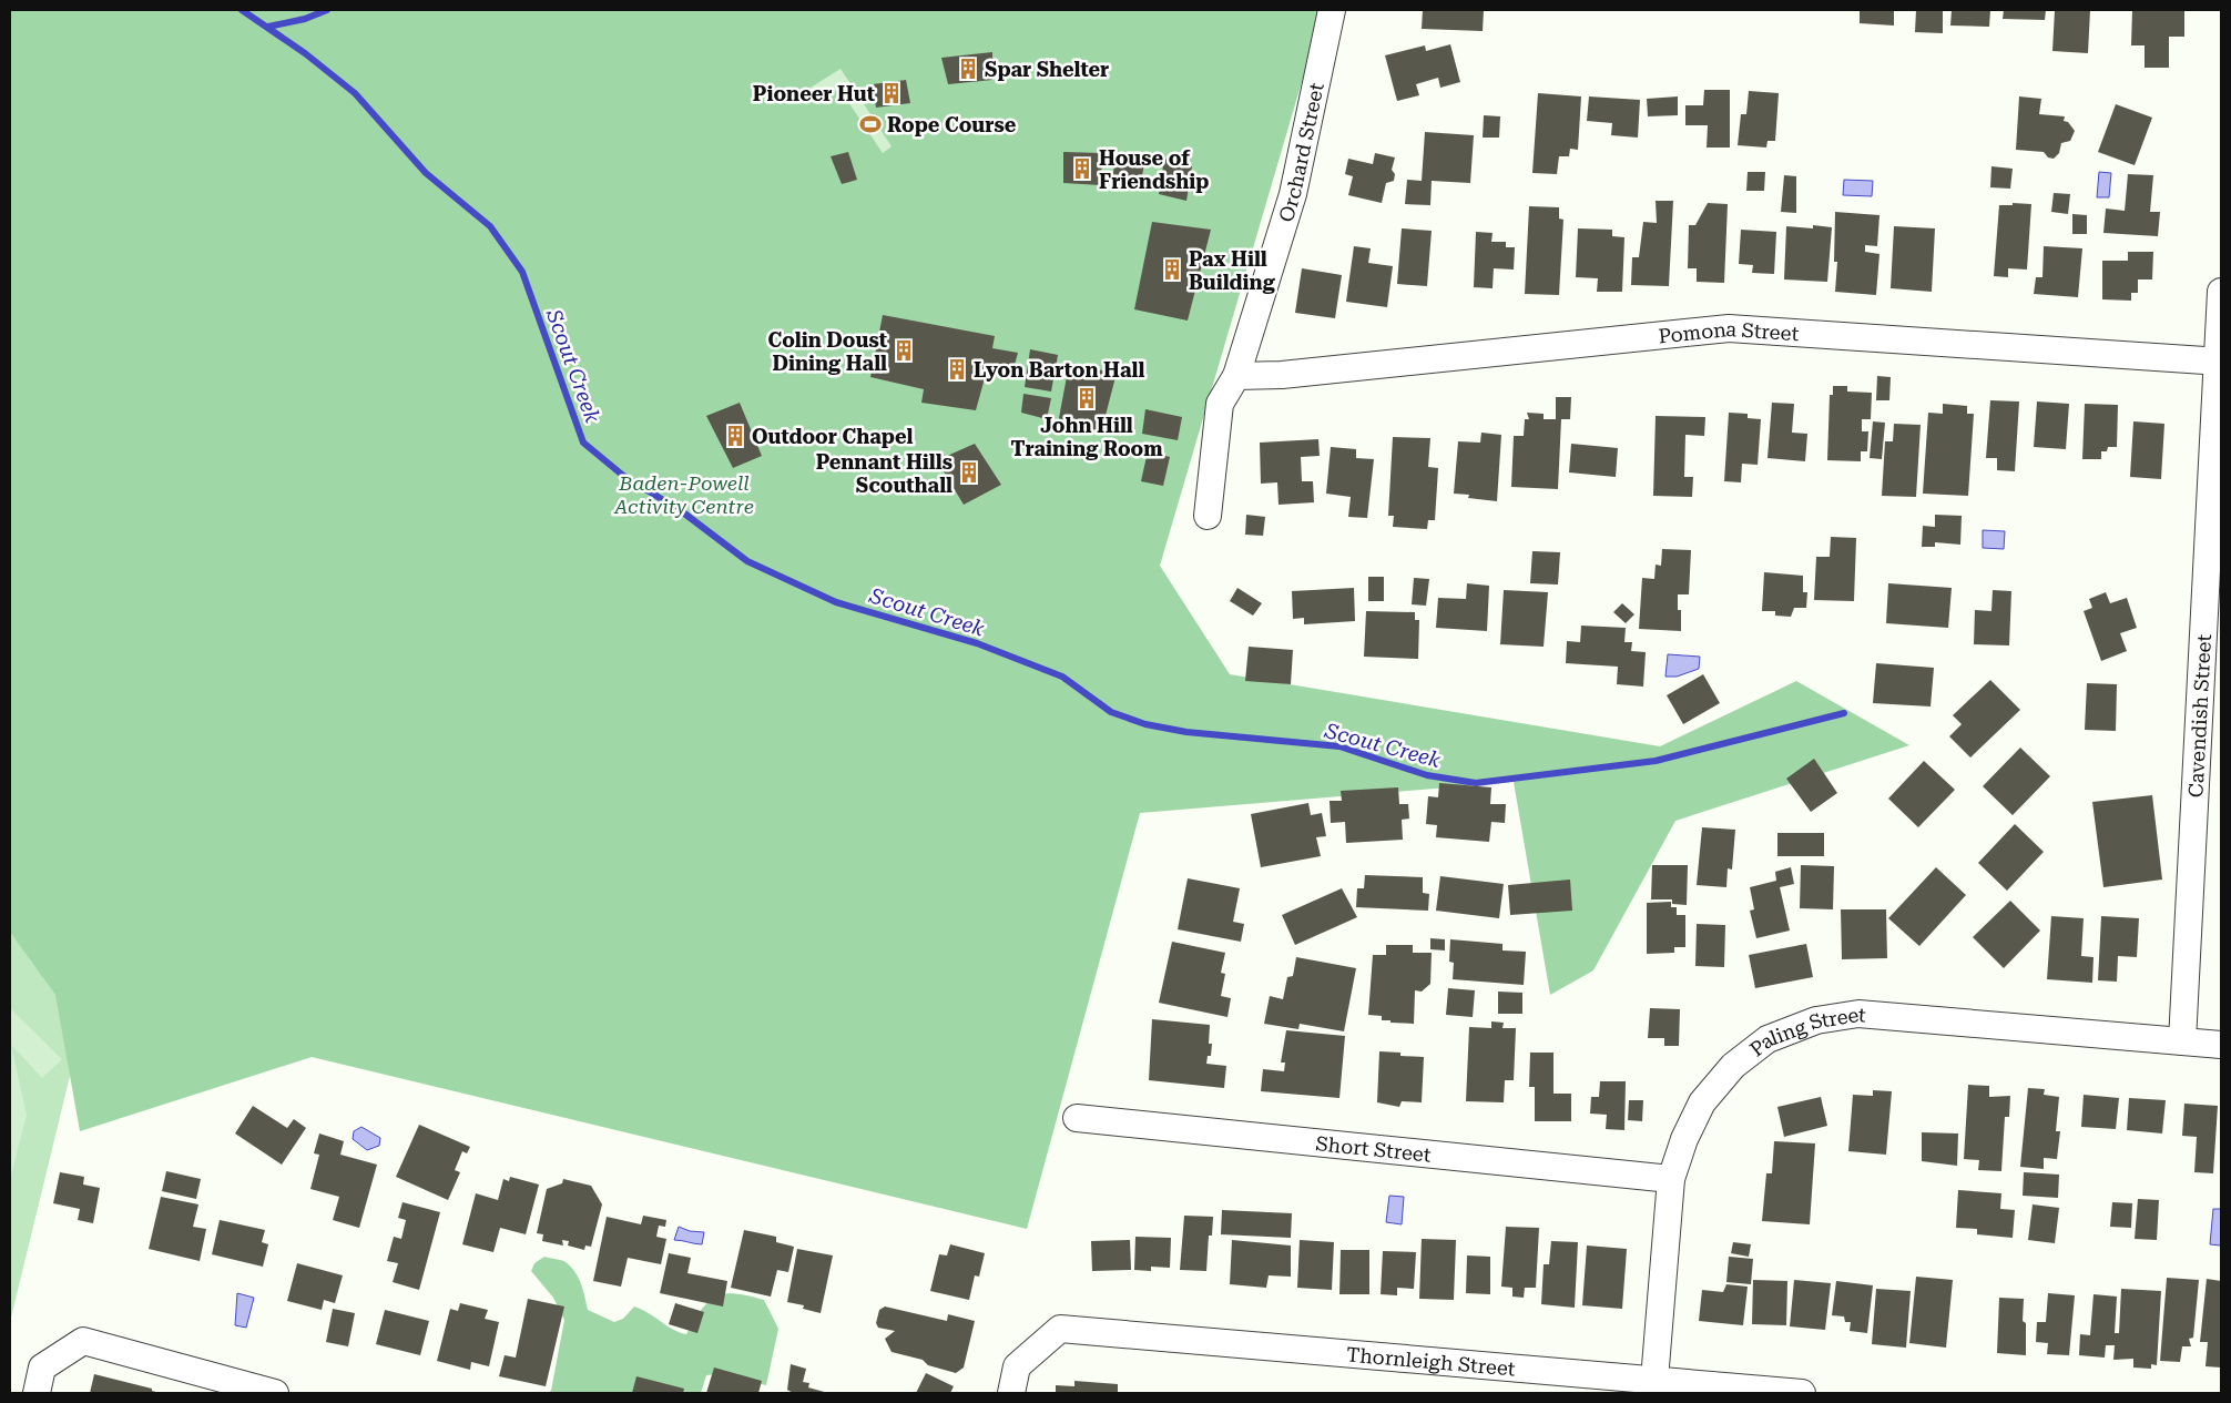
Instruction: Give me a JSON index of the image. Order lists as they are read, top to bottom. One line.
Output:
{"streets":{"street":["Orchard Street","Pomona Street","Cavendish Street","Paling Street","Short Street","Thornleigh Street"]},"crossings":[["Orchard Street","Pomona Street"],["Pomona Street","Cavendish Street"],["Cavendish Street","Paling Street"],["Paling Street","Short Street"],["Paling Street","Thornleigh Street"]],"water":["Scout Creek"],"parks":["Baden-Powell Activity Centre"],"places":{"building":["Spar Shelter","Pioneer Hut","House of Friendship","Pax Hill Building","Colin Doust Dining Hall","Lyon Barton Hall","John Hill Training Room","Outdoor Chapel","Pennant Hills Scouthall"],"sports":["Rope Course"]}}
